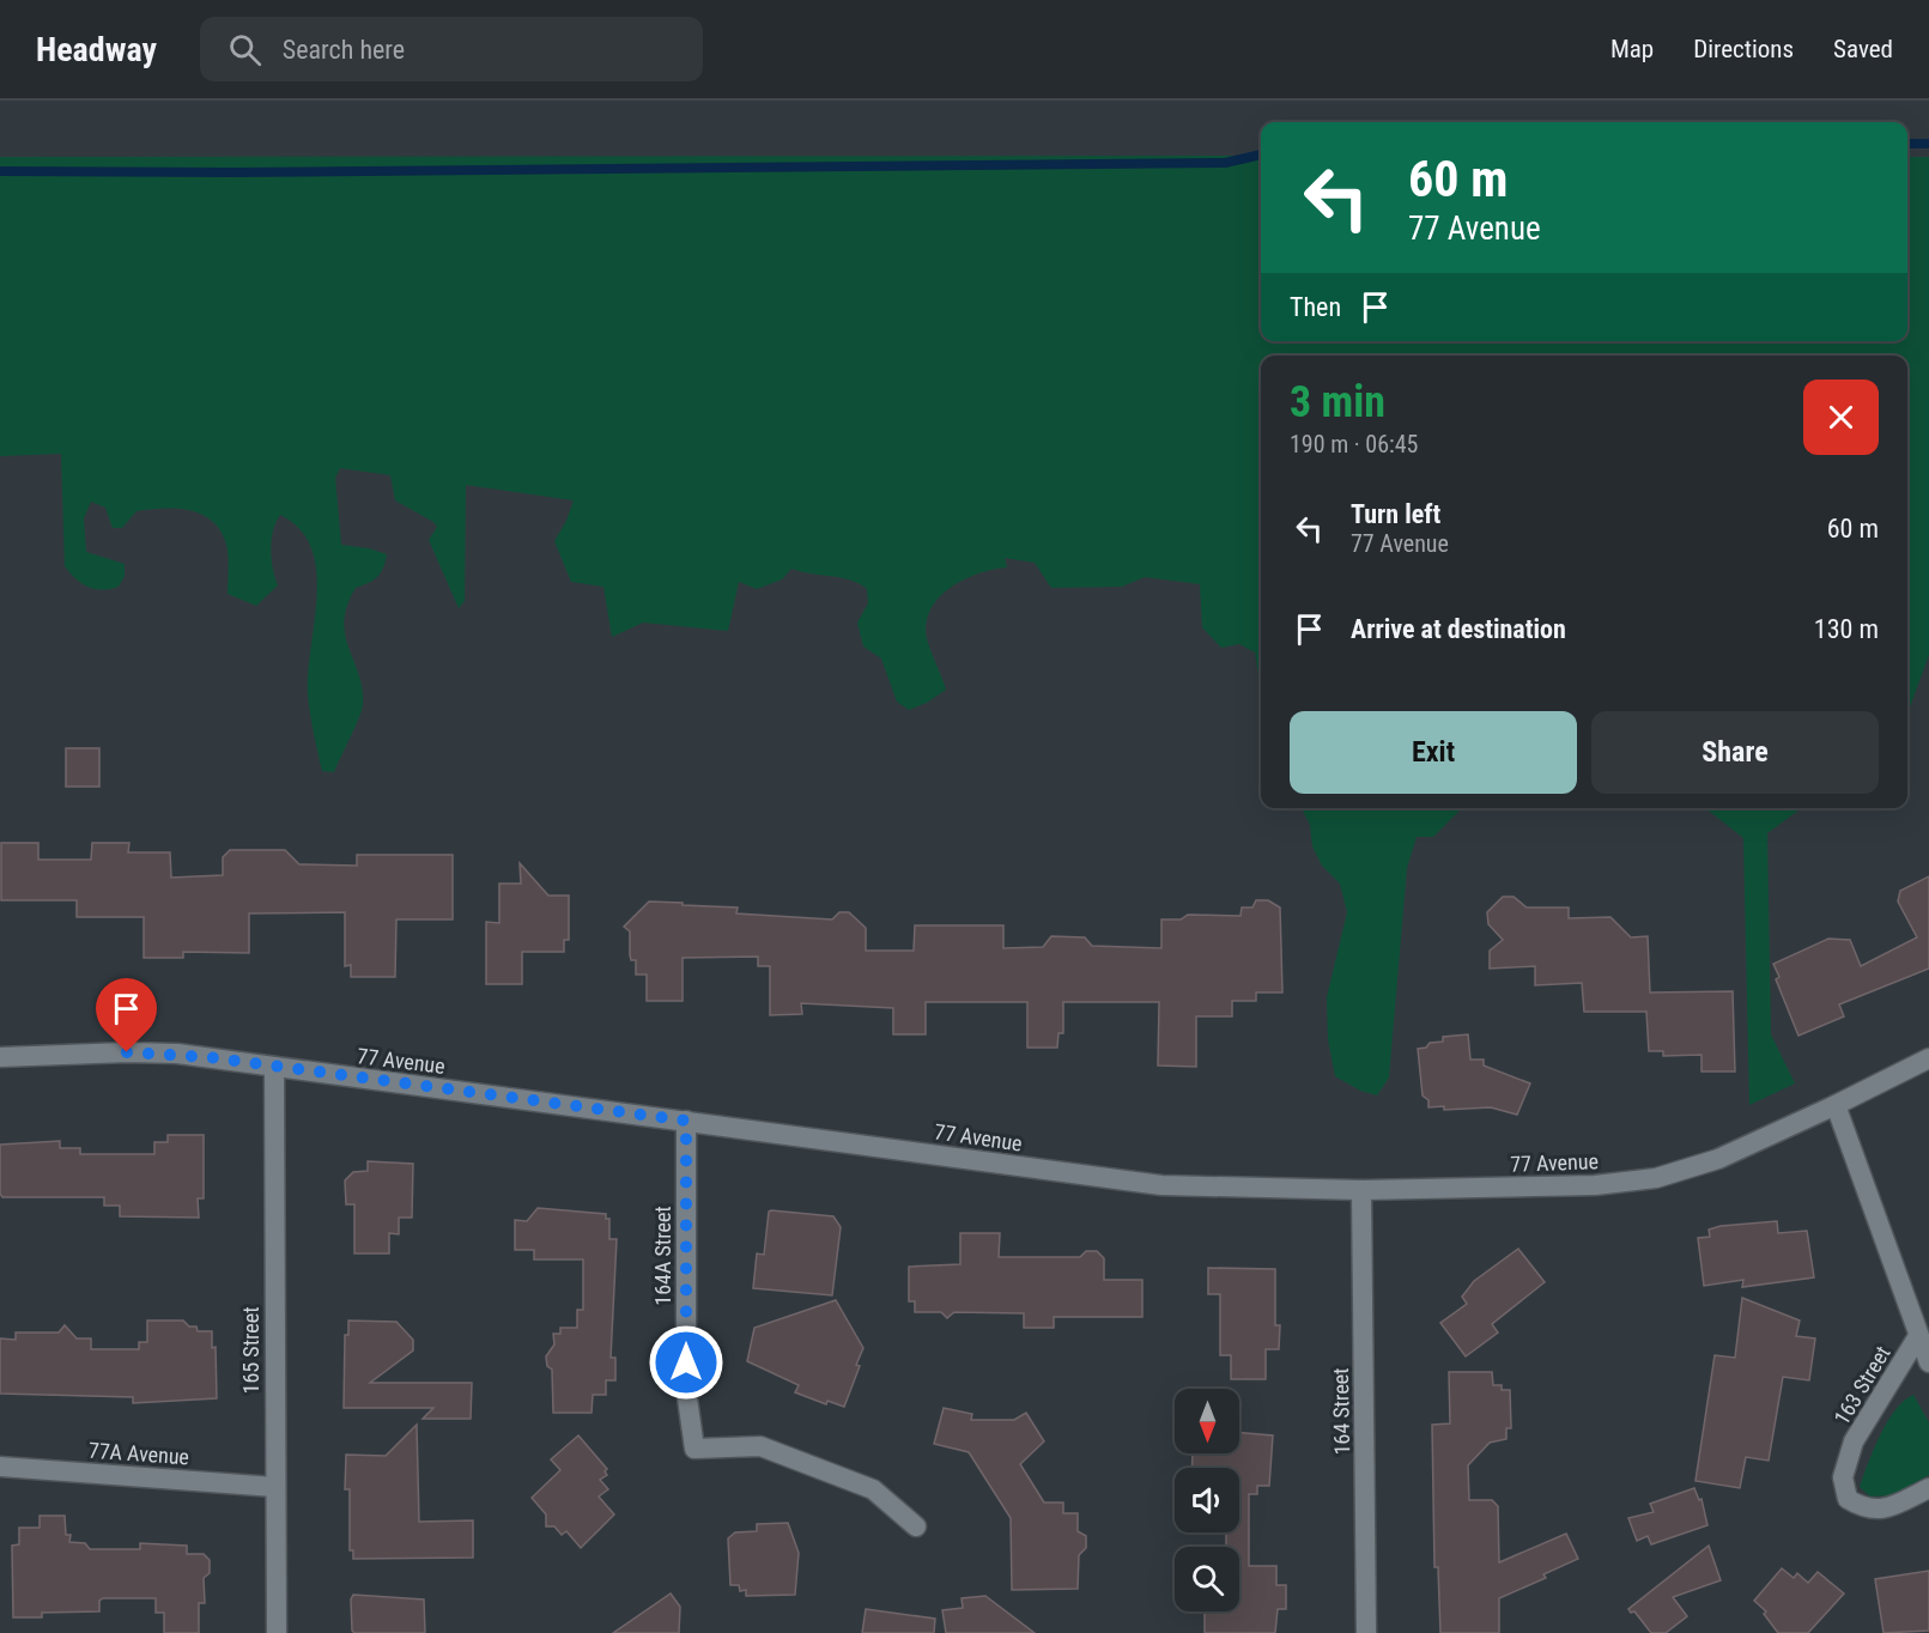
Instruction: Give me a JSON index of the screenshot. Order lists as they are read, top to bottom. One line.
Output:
{"streets":{"street":["77 Avenue","164A Street","165 Street","163 Street","164 Street","77A Avenue"]},"crossings":[["77 Avenue","164A Street"],["77 Avenue","165 Street"],["77 Avenue","163 Street"],["77 Avenue","164 Street"],["165 Street","77A Avenue"]],"north":"bottom","page":{"header":"Headway","search":"Search here","nav":["Map","Directions","Saved"],"turn":["60 m","77 Avenue"],"then":"Then","heading":["3 min","190 m · 06:45"],"list":[{"name":"Turn left","note":"77 Avenue","value":"60 m"},{"name":"Arrive at destination","value":"130 m"}],"buttons":["Exit","Share"]}}
